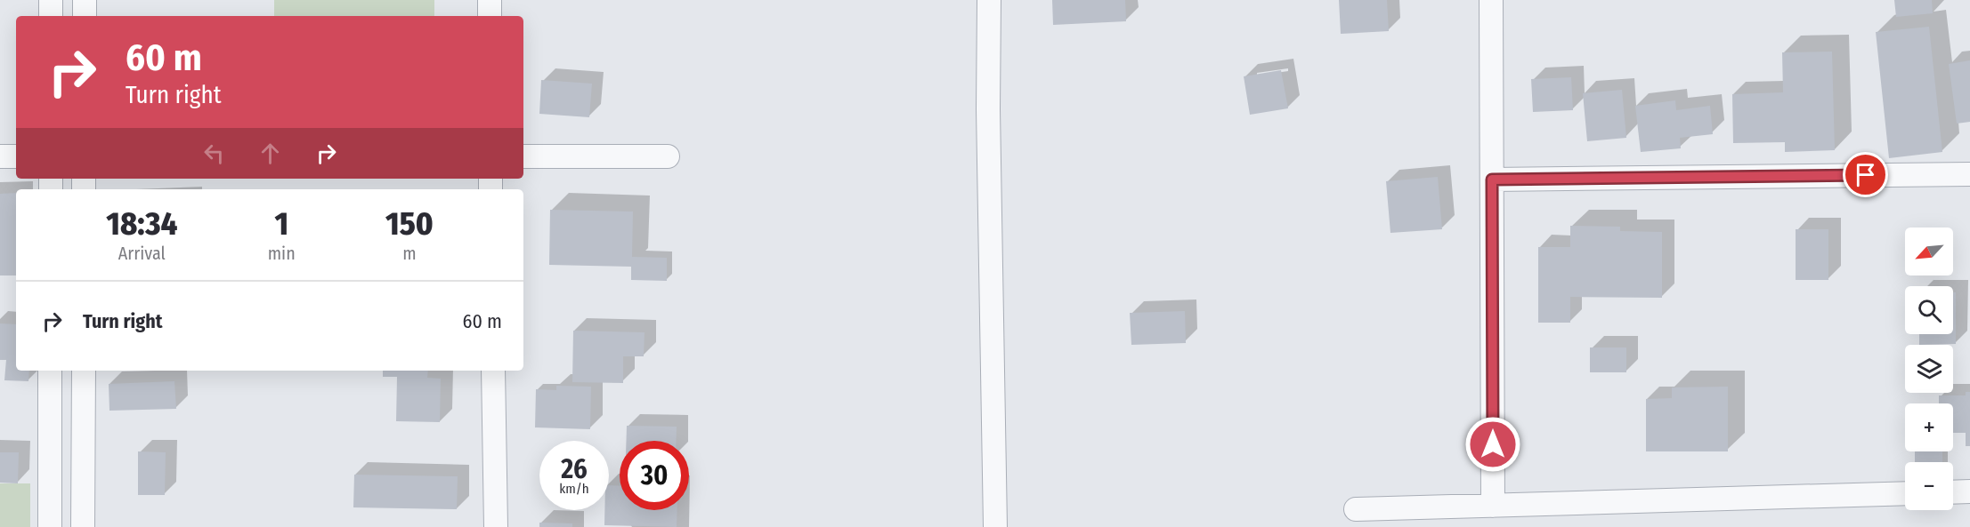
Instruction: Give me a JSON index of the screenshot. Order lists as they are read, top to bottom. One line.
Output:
{"north":"bottom left","page":{"turn":["60 m","Turn right"],"eta":["18:34","Arrival","1","min","150","m"],"map_buttons":["+","−"],"list":[{"name":"Turn right","value":"60 m"}],"speed":"26 km/h","limit":"30"}}
